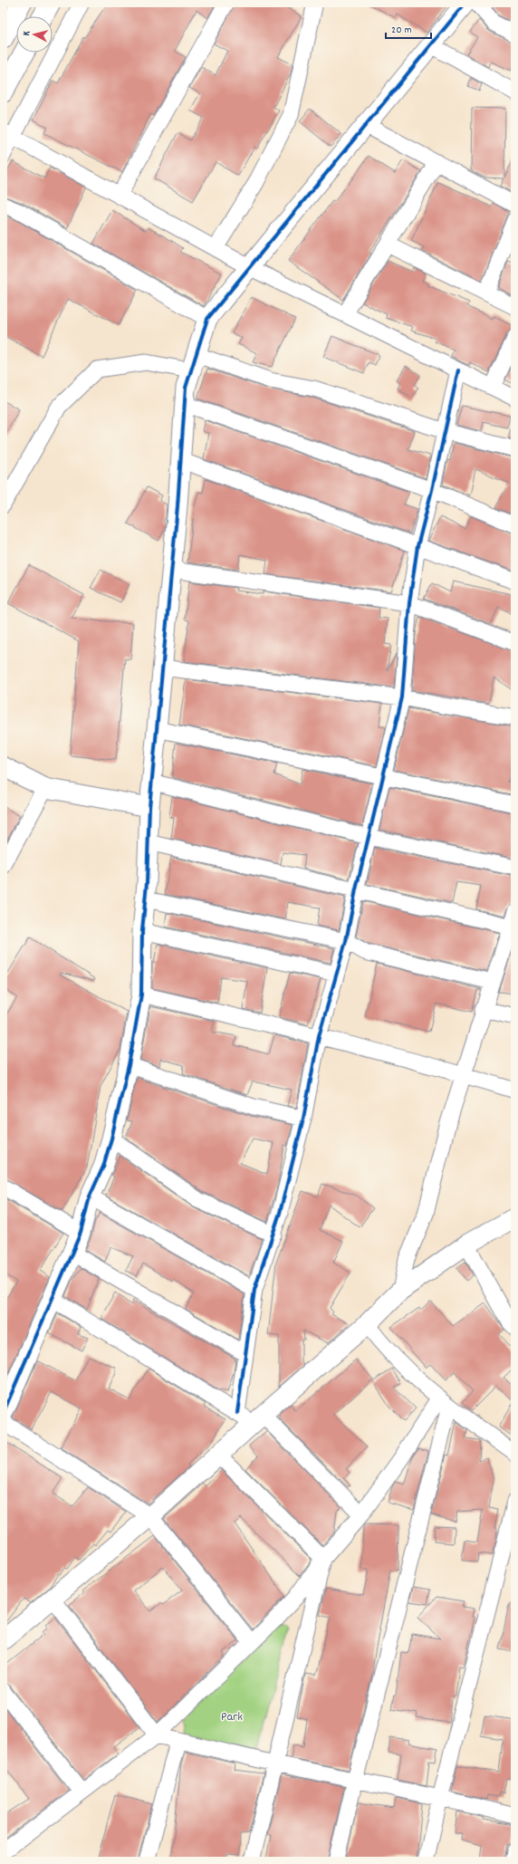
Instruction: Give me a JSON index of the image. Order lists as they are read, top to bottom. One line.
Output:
{"parks":["Park"],"scale_bar":"20 m","north":"left"}
